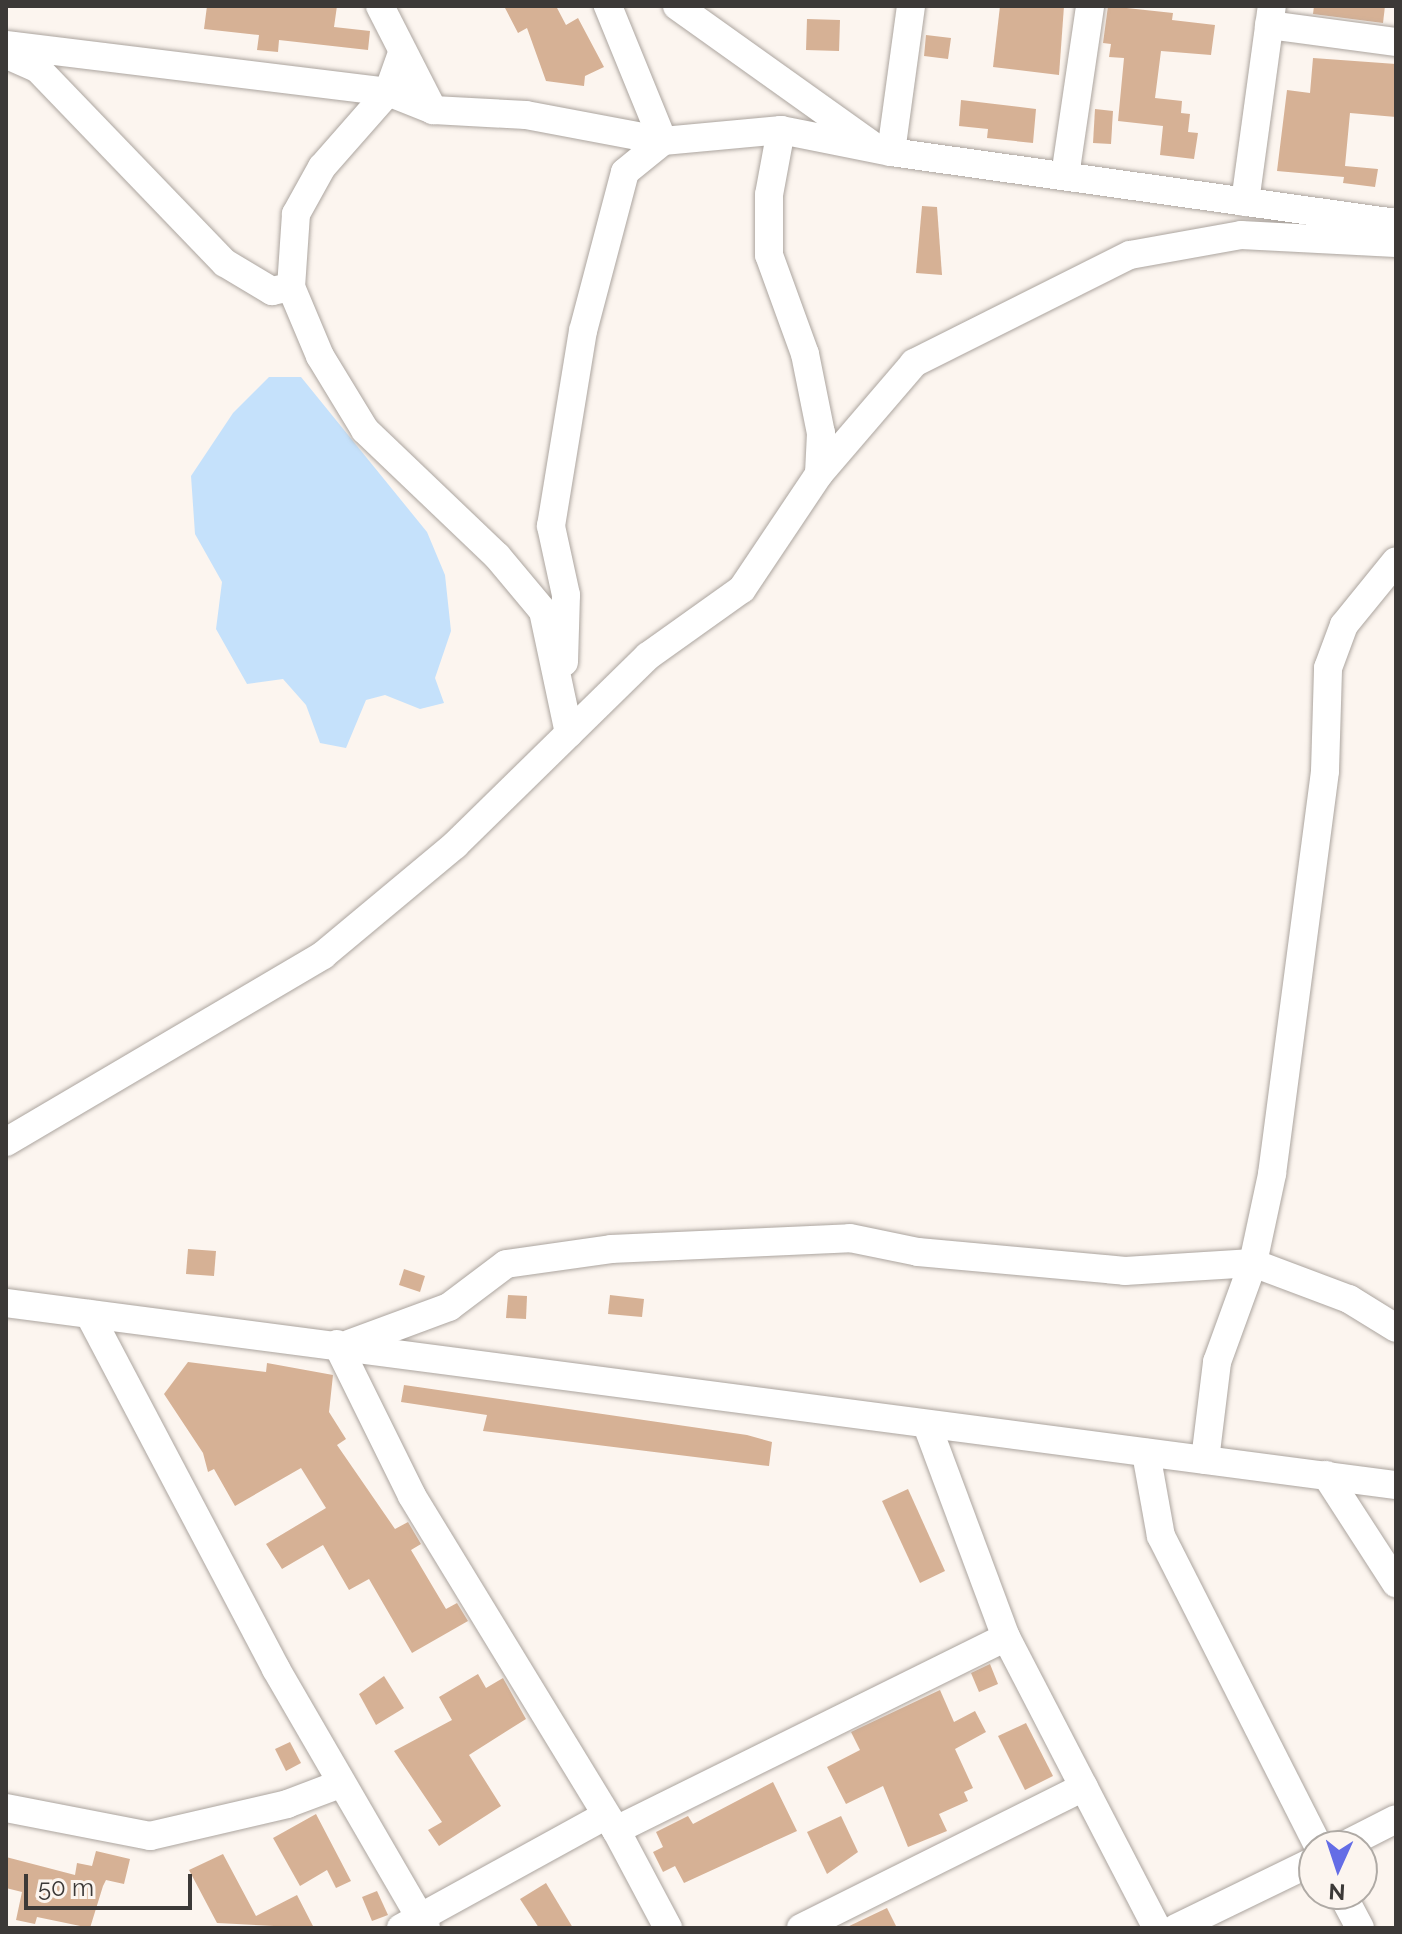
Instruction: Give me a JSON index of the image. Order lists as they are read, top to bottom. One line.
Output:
{"scale_bar":"50 m","north":"bottom"}
